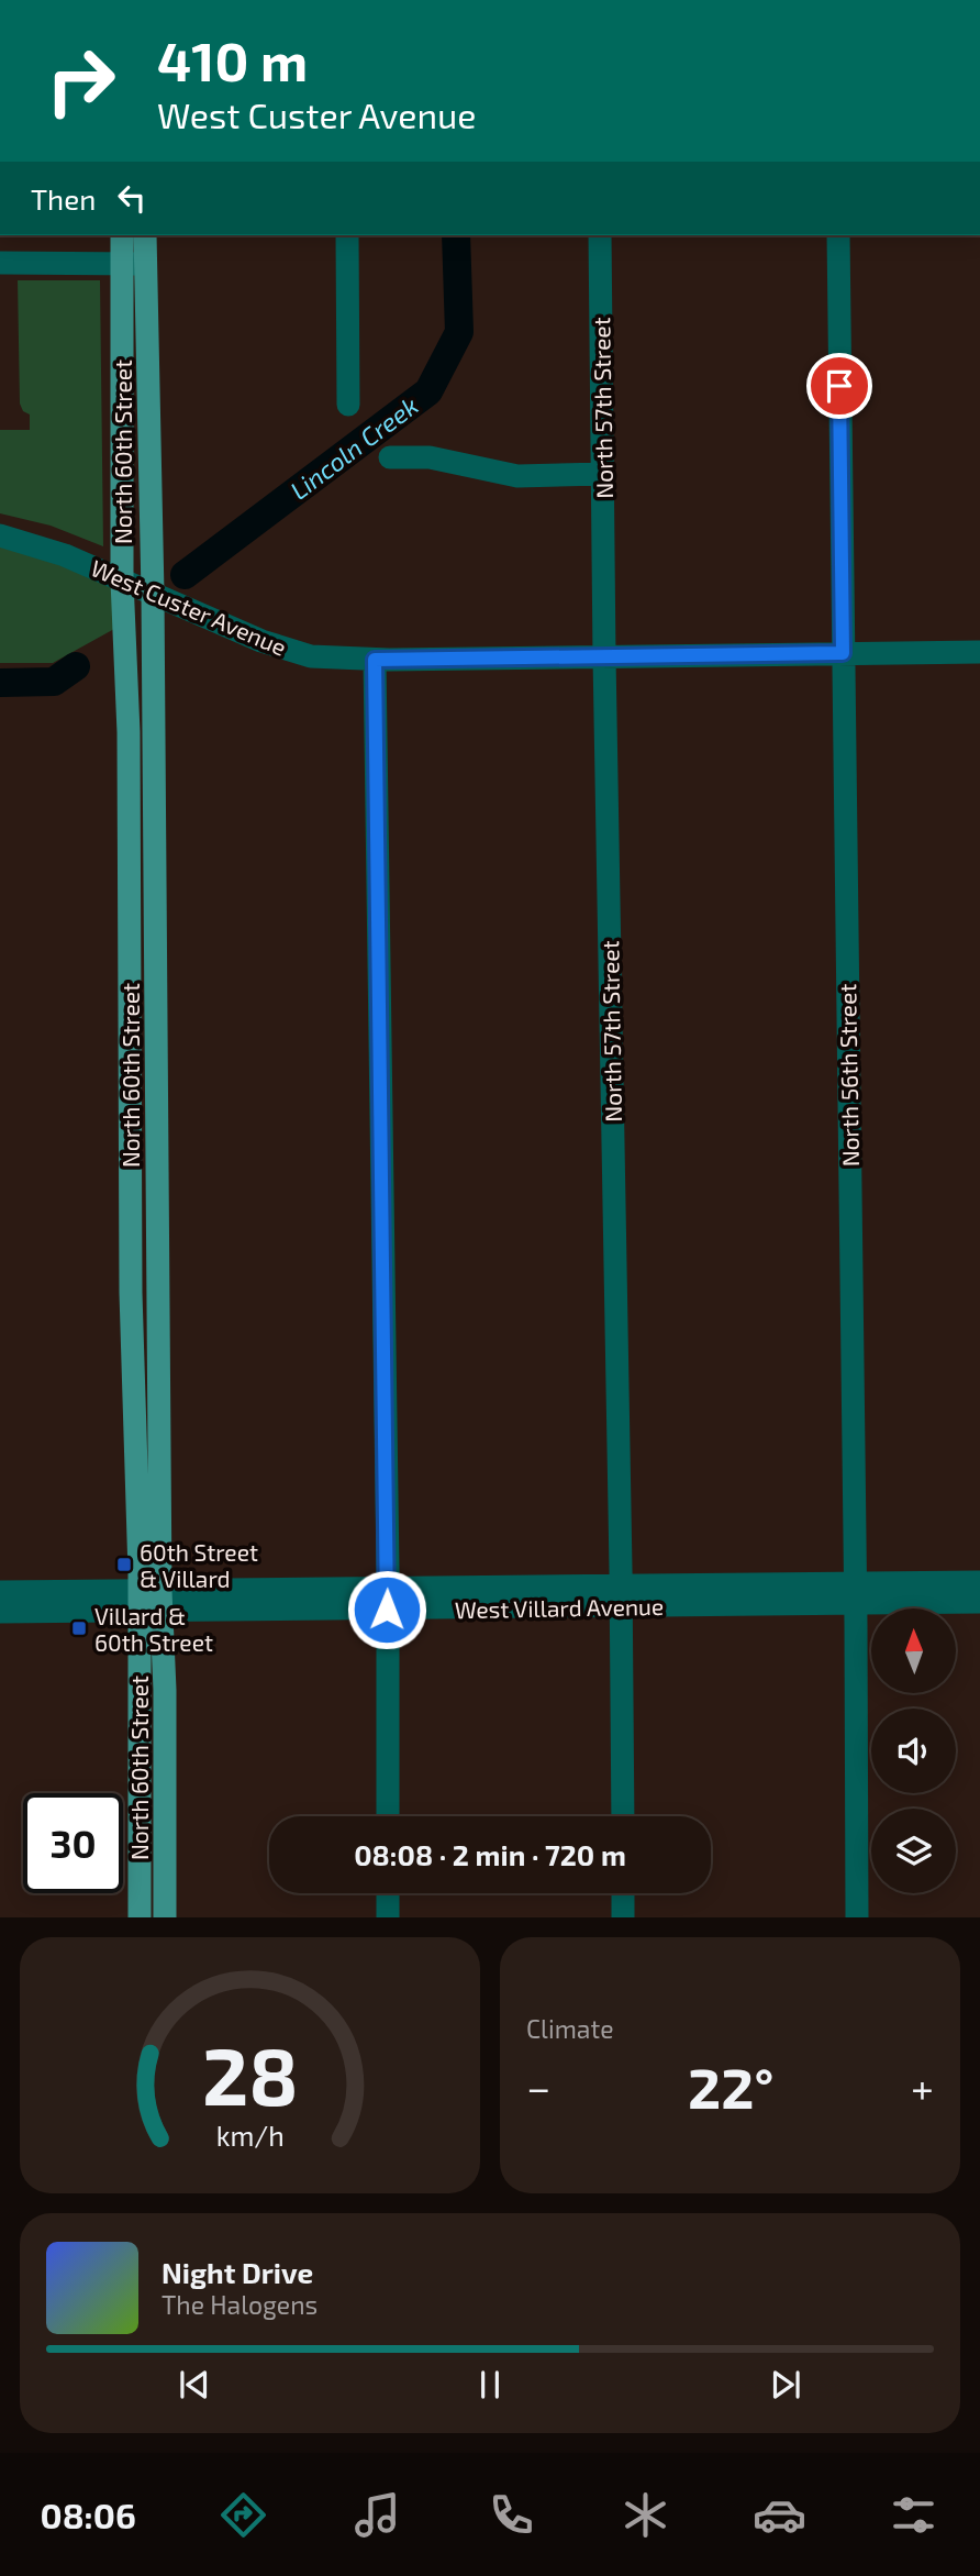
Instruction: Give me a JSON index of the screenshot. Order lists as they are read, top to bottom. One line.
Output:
{"streets":{"main road":["North 60th Street"],"street":["North 57th Street","West Custer Avenue","North 56th Street","West Villard Avenue"]},"crossings":[["North 57th Street","West Custer Avenue"],["North 57th Street","West Villard Avenue"],["North 60th Street","West Custer Avenue"],["North 60th Street","West Villard Avenue"],["West Custer Avenue","North 56th Street"],["North 56th Street","West Villard Avenue"]],"water":["Lincoln Creek"],"places":{"transit":["60th Street & Villard","Villard & 60th Street"]},"north":"top","page":{"turn":["410 m","West Custer Avenue"],"then":"Then","limit":"30","trip":"08:08 · 2 min · 720 m","tile":"Climate","heat":["−","22°","+"],"song":["Night Drive","The Halogens"],"tabs":"08:06","gauge":["28","km/h"]}}
